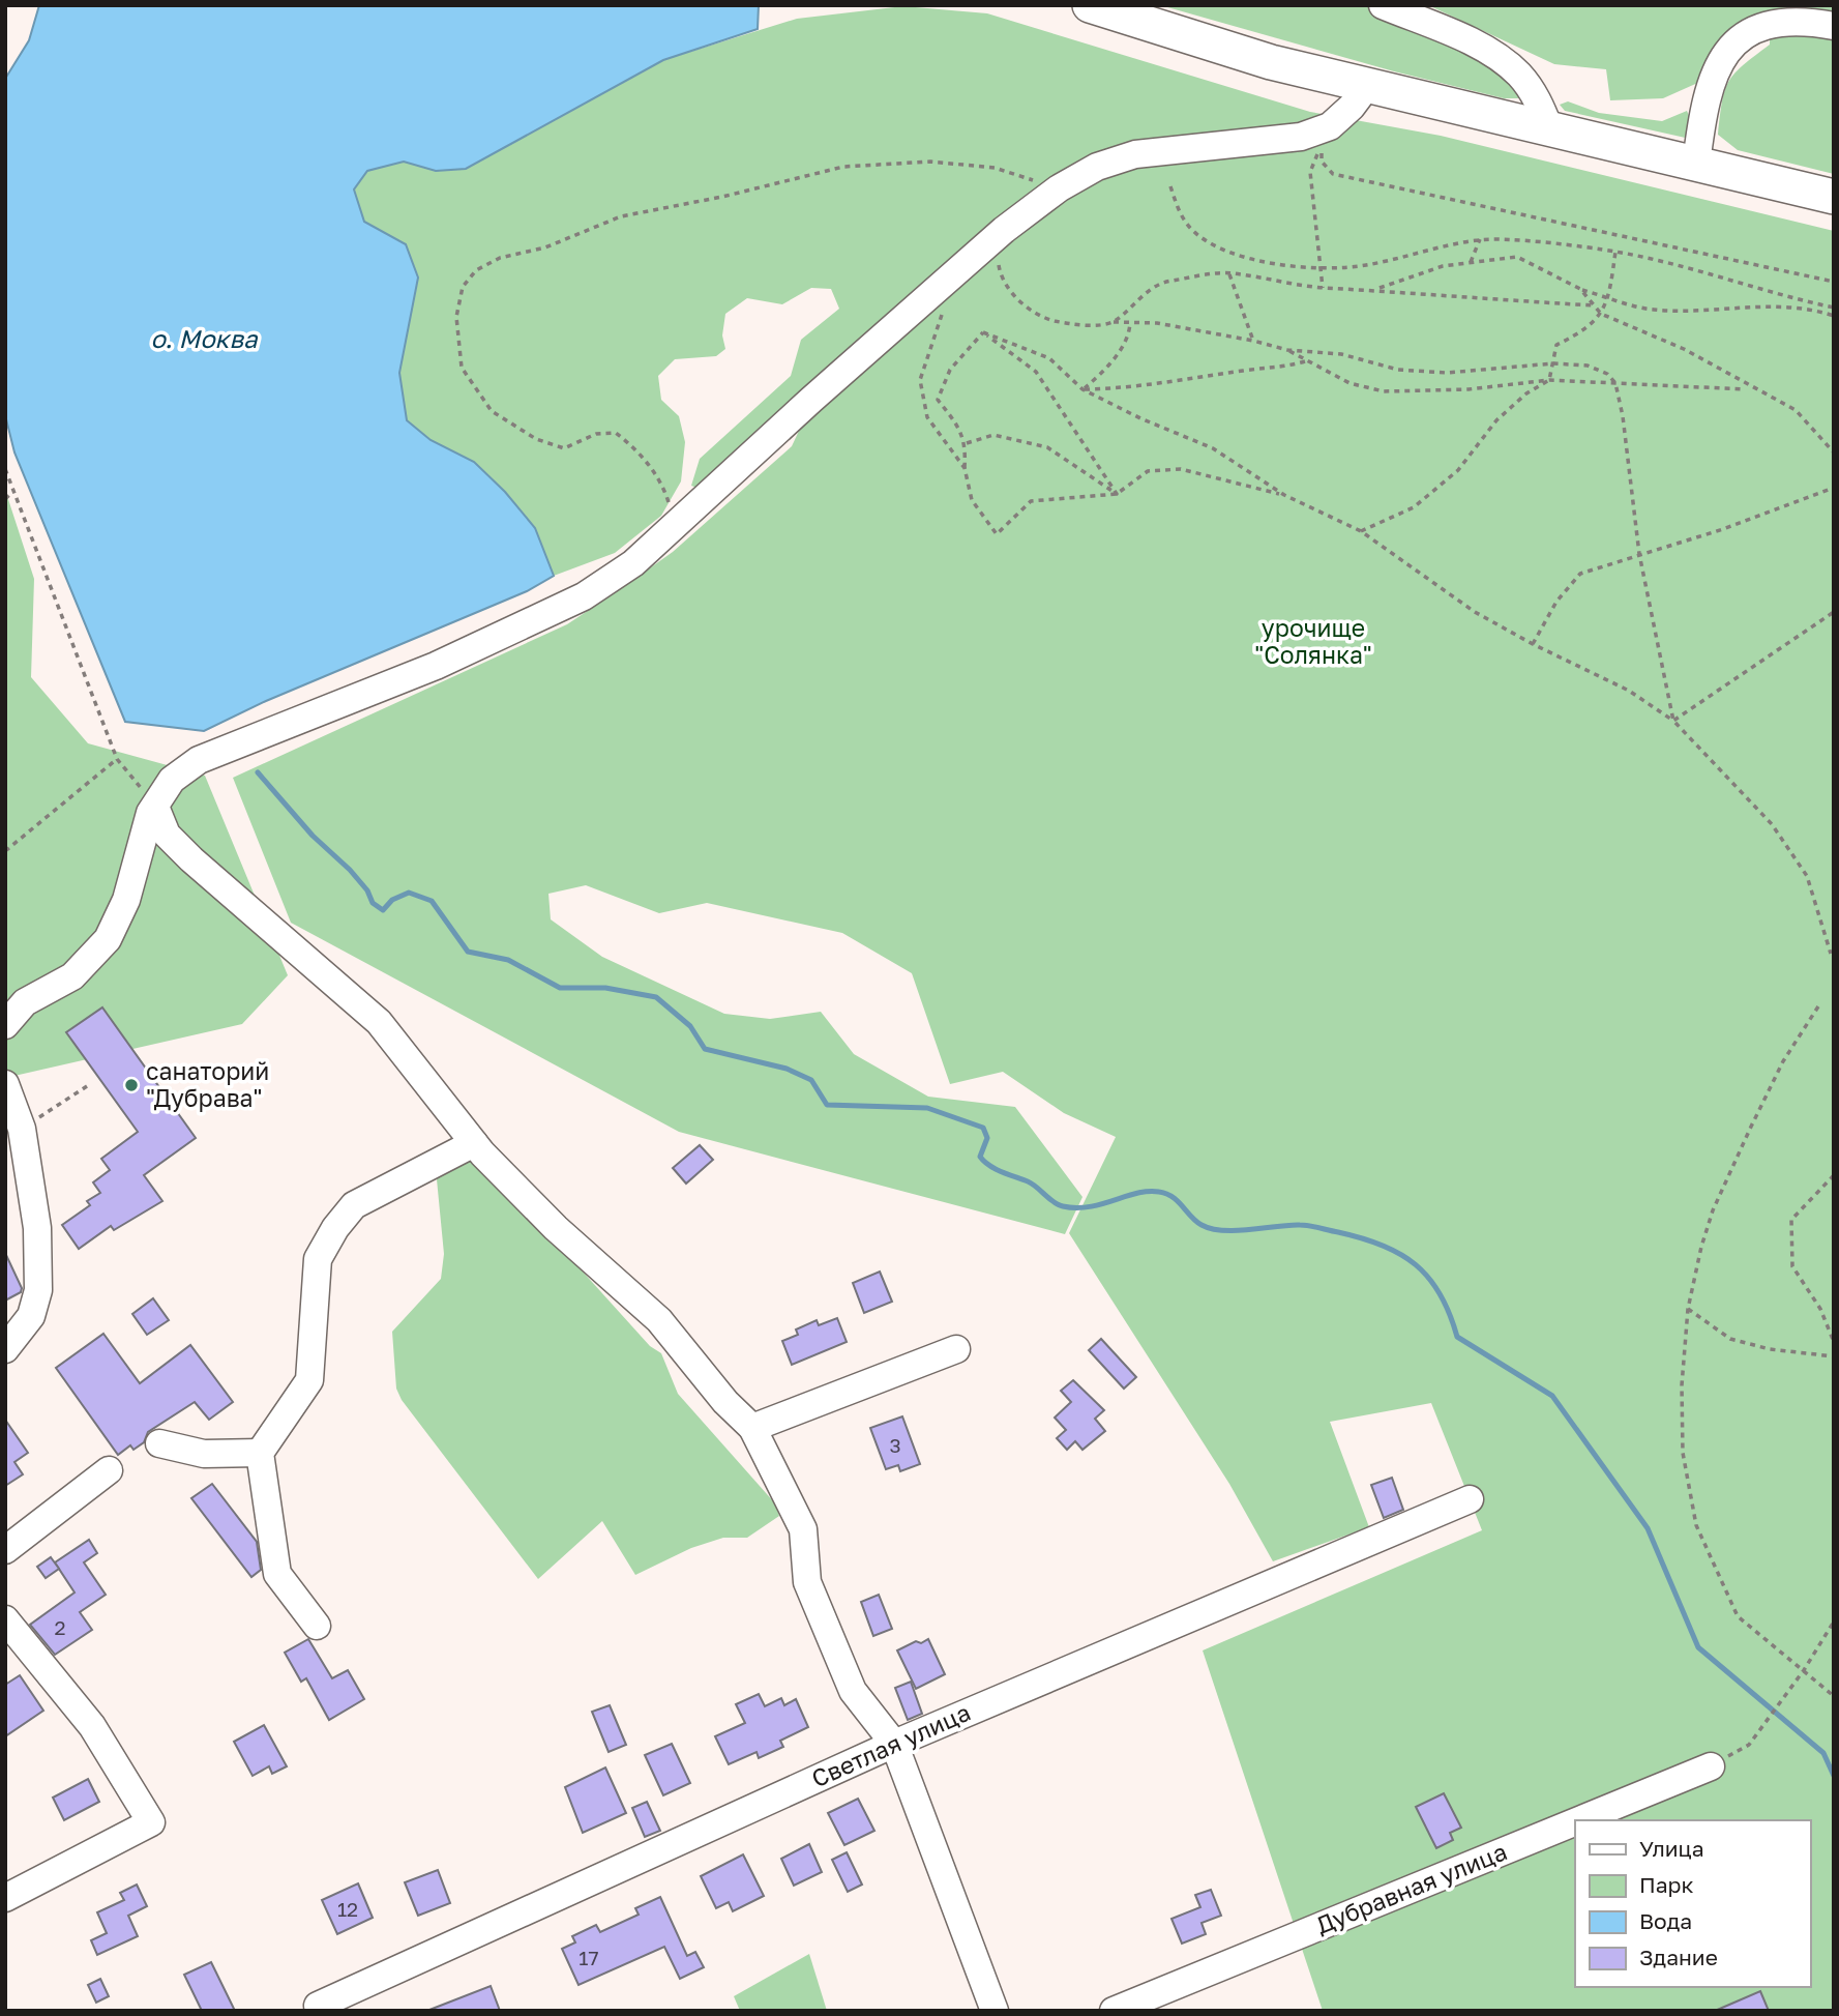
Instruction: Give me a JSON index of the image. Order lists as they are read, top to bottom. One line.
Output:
{"streets":{"street":["Светлая улица","Дубравная улица"]},"water":["о. Моква"],"parks":["урочище \"Солянка\""],"places":["санаторий \"Дубрава\""],"house_numbers":["3","2","12","17"],"legend":["Улица","Парк","Вода","Здание"]}
